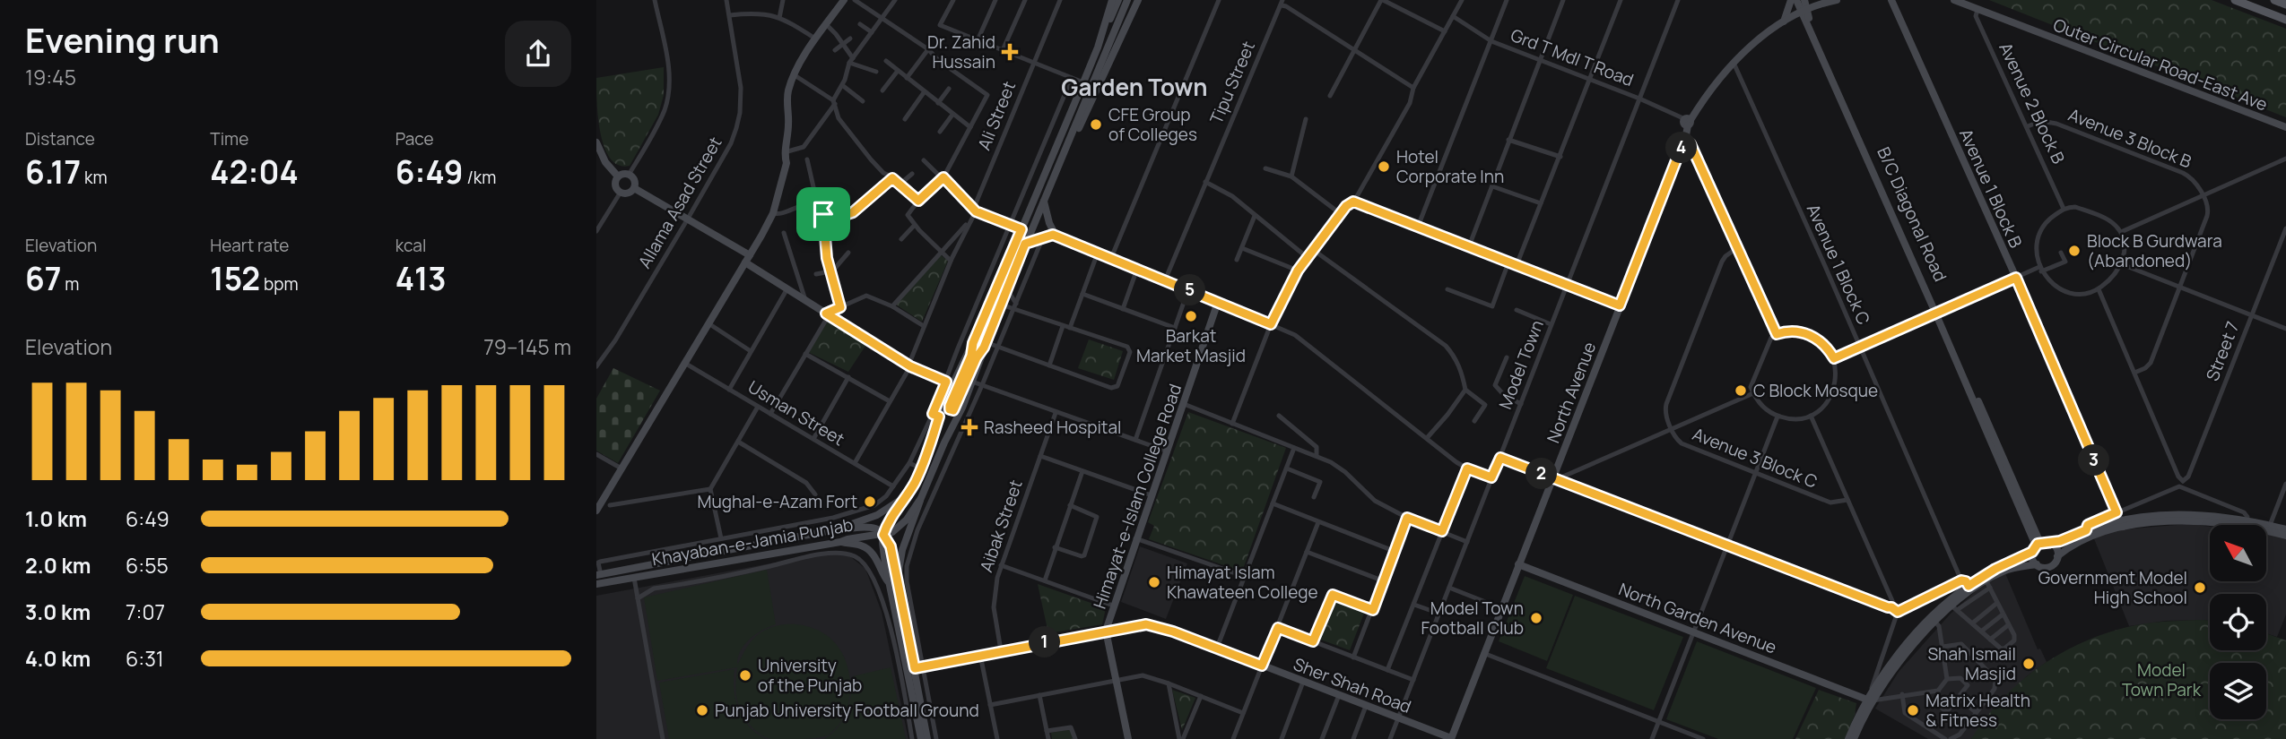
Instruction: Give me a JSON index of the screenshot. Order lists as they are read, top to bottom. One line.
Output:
{"streets":{"street":["Grd T Mdl T Road","Outer Circular Road-East Ave","Tipu Street","Avenue 2 Block B","Ali Street","Avenue 3 Block B","Avenue 1 Block B","Allama Asad Street","B/C Diagonal Road","Avenue 1 Block C","Street 7","Model Town","North Avenue","Usman Street","Avenue 3 Block C","Himayat-e-Islam College Road","Aibak Street","Khayaban-e-Jamia Punjab","North Garden Avenue","Sher Shah Road"]},"crossings":[["Grd T Mdl T Road","Model Town"],["Grd T Mdl T Road","North Avenue"],["Outer Circular Road-East Ave","Avenue 2 Block B"],["Avenue 2 Block B","Avenue 3 Block B"],["Ali Street","Usman Street"],["B/C Diagonal Road","North Avenue"],["Avenue 1 Block C","North Avenue"],["Model Town","Sher Shah Road"],["North Avenue","North Garden Avenue"],["North Avenue","Sher Shah Road"],["Himayat-e-Islam College Road","Sher Shah Road"],["Aibak Street","Sher Shah Road"]],"districts":["Garden Town"],"parks":["Model Town Park"],"places":{"health":["Dr. Zahid Hussain","Rasheed Hospital"],"other":["CFE Group of Colleges","Hotel Corporate Inn","Block B Gurdwara (Abandoned)","Barkat Market Masjid","C Block Mosque","Mughal-e-Azam Fort","Himayat Islam Khawateen College","Government Model High School","Model Town Football Club","Shah Ismail Masjid","University of the Punjab","Punjab University Football Ground","Matrix Health & Fitness"]},"north":"top left","page":{"heading":["Evening run","19:45"],"stats":[["Distance","6.17 km"],["Time","42:04"],["Pace","6:49 /km"],["Elevation","67 m"],["Heart rate","152 bpm"],["kcal","413"]],"pins":["4","5","3","2","1"],"chart":["Elevation","79–145 m"],"list":[{"name":"1.0 km","note":"6:49"},{"name":"2.0 km","note":"6:55"},{"name":"3.0 km","note":"7:07"},{"name":"4.0 km","note":"6:31"}]}}
